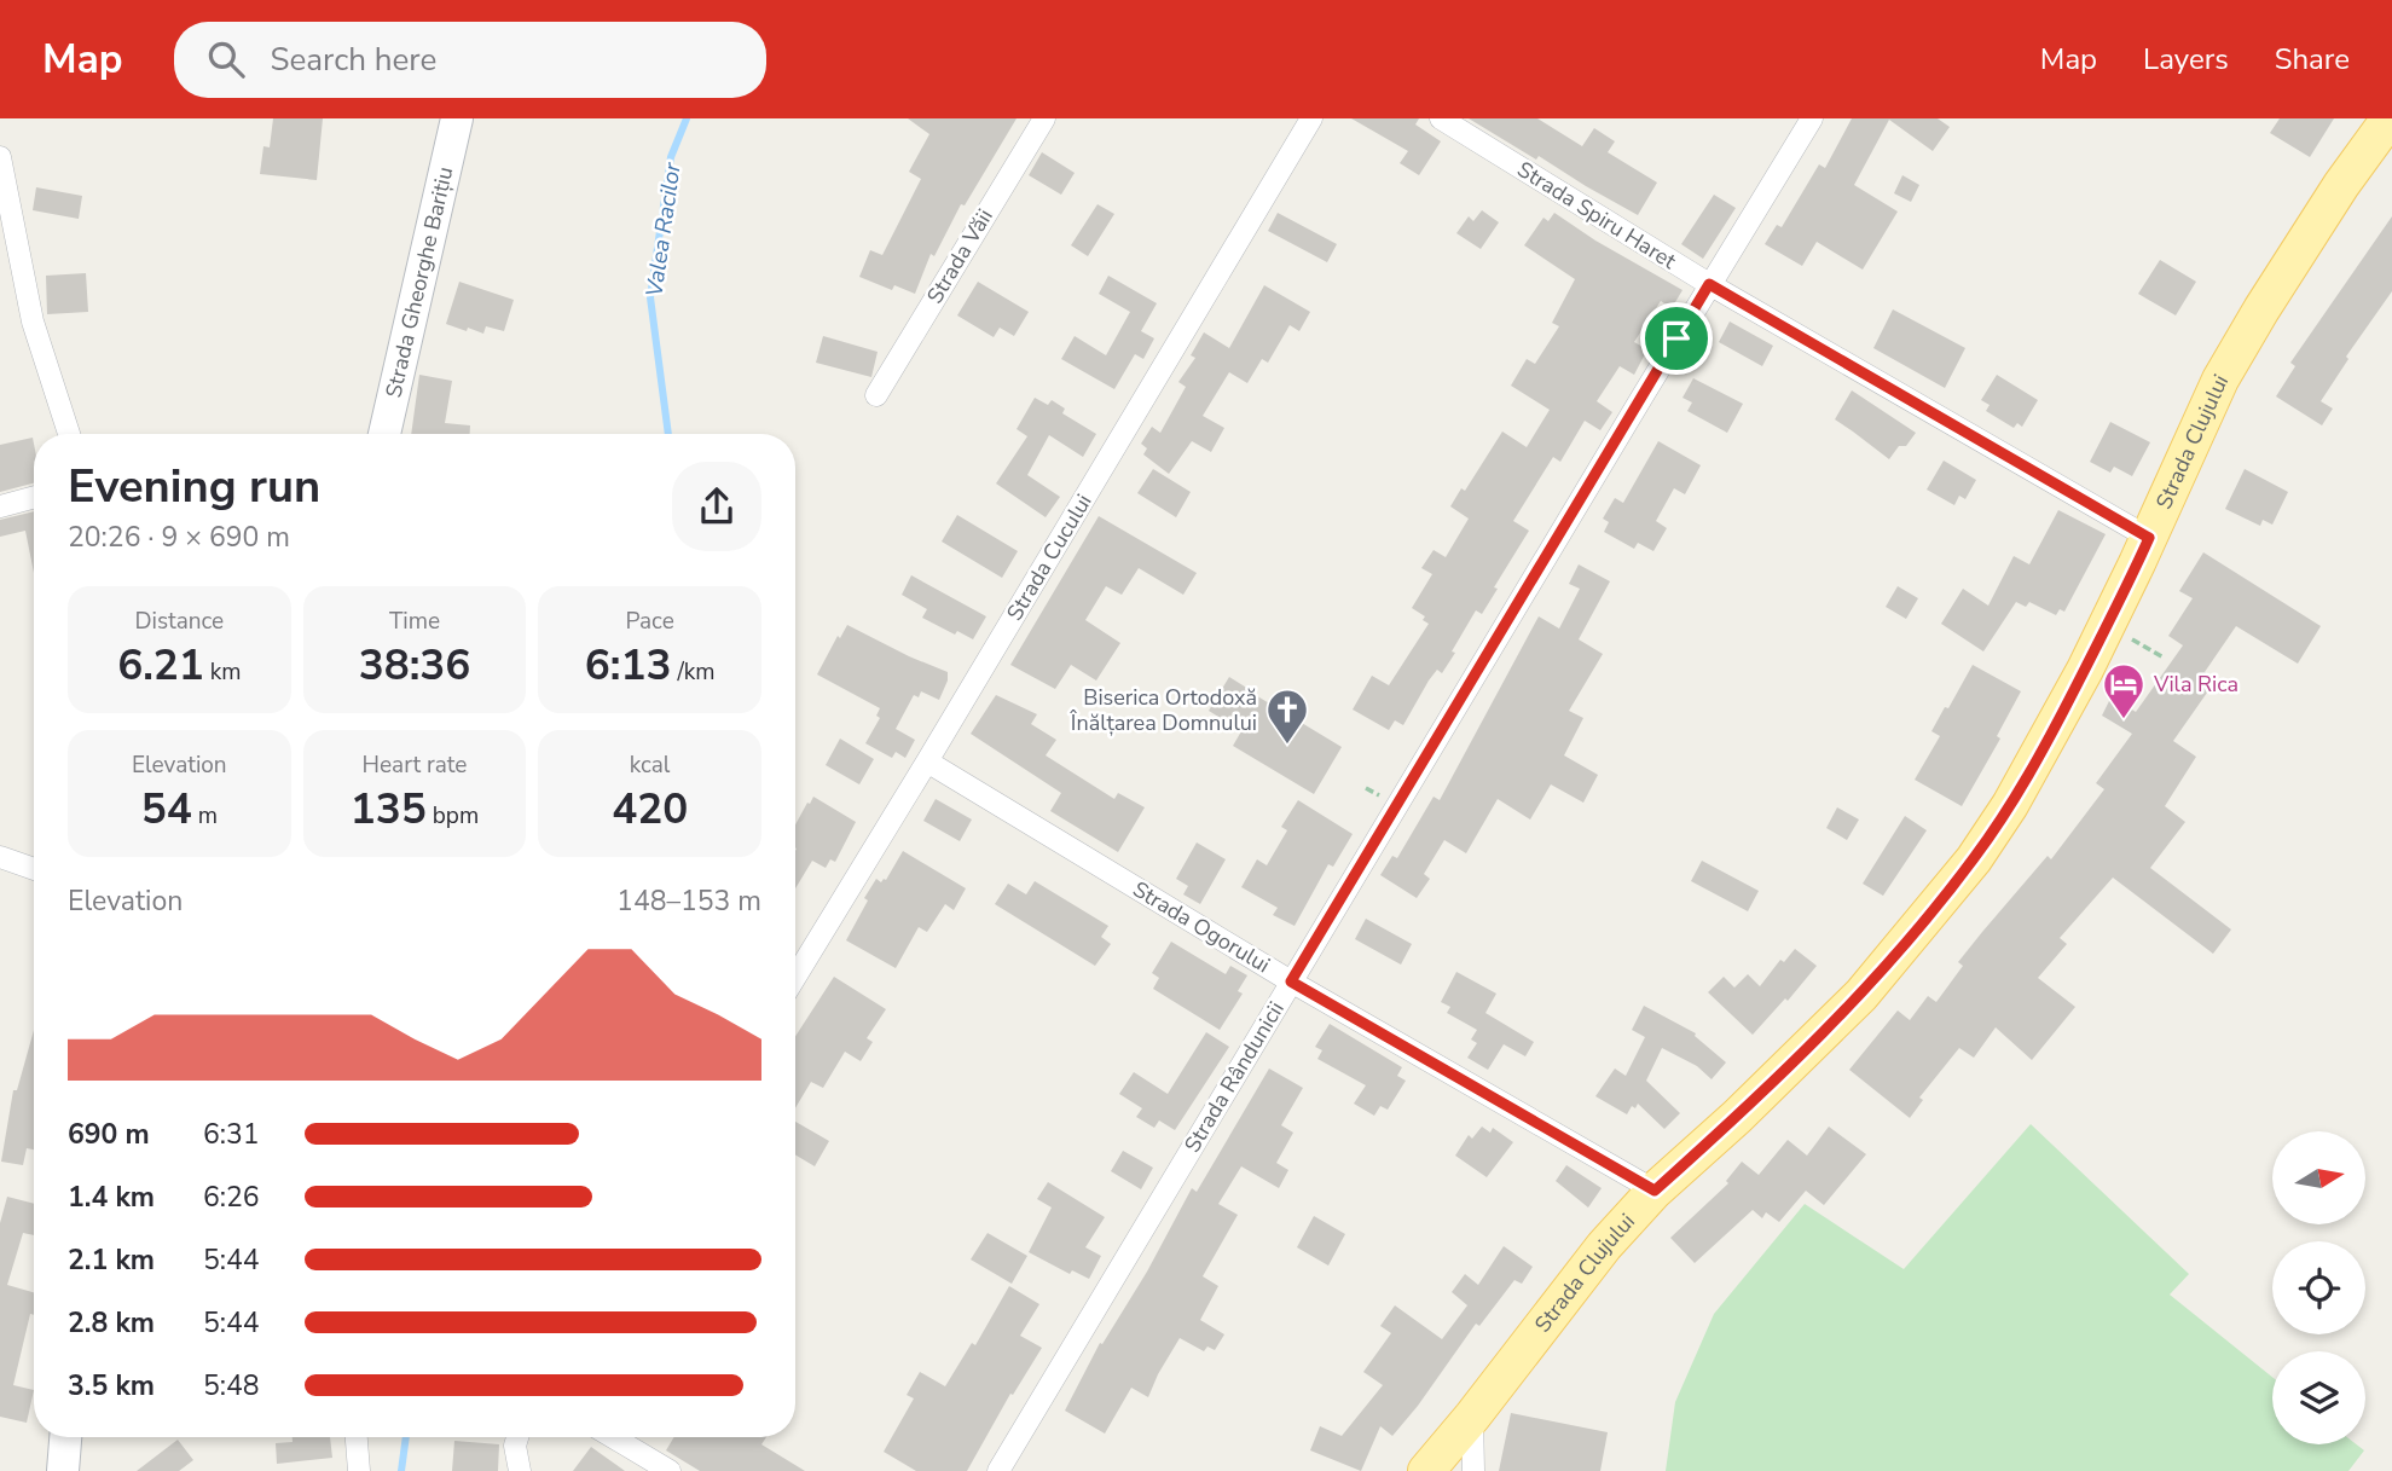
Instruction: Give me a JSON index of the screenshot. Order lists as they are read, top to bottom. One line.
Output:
{"streets":{"main road":["Strada Gheorghe Barițiu","Strada Clujului"],"street":["Strada Spiru Haret","Strada Văii","Strada Cucului","Strada Ogorului","Strada Rândunicii"]},"crossings":[["Strada Spiru Haret","Strada Clujului"],["Strada Spiru Haret","Strada Rândunicii"],["Strada Clujului","Strada Ogorului"],["Strada Cucului","Strada Ogorului"],["Strada Ogorului","Strada Rândunicii"]],"water":["Valea Racilor"],"places":{"hotel":["Vila Rica"],"church":["Biserica Ortodoxă Înălțarea Domnului"]},"north":"right","page":{"header":"Map","search":"Search here","nav":["Map","Layers","Share"],"heading":["Evening run","20:26 · 9 × 690 m"],"stats":[["Distance","6.21 km"],["Time","38:36"],["Pace","6:13 /km"],["Elevation","54 m"],["Heart rate","135 bpm"],["kcal","420"]],"chart":["Elevation","148–153 m"],"list":[{"name":"690 m","note":"6:31"},{"name":"1.4 km","note":"6:26"},{"name":"2.1 km","note":"5:44"},{"name":"2.8 km","note":"5:44"},{"name":"3.5 km","note":"5:48"}]}}
